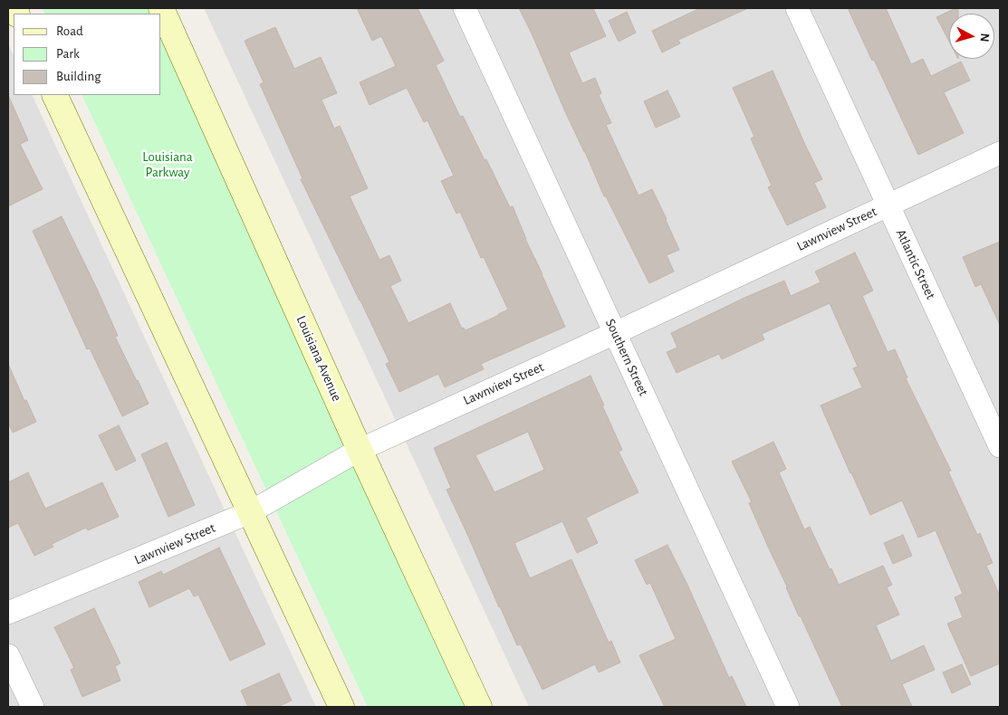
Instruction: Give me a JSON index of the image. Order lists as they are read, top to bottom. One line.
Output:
{"streets":{"main road":["Louisiana Avenue"],"street":["Lawnview Street","Atlantic Street","Southern Street"]},"crossings":[["Lawnview Street","Atlantic Street"],["Lawnview Street","Southern Street"],["Lawnview Street","Louisiana Avenue"]],"parks":["Louisiana Parkway"],"legend":["Road","Park","Building"],"north":"right"}
